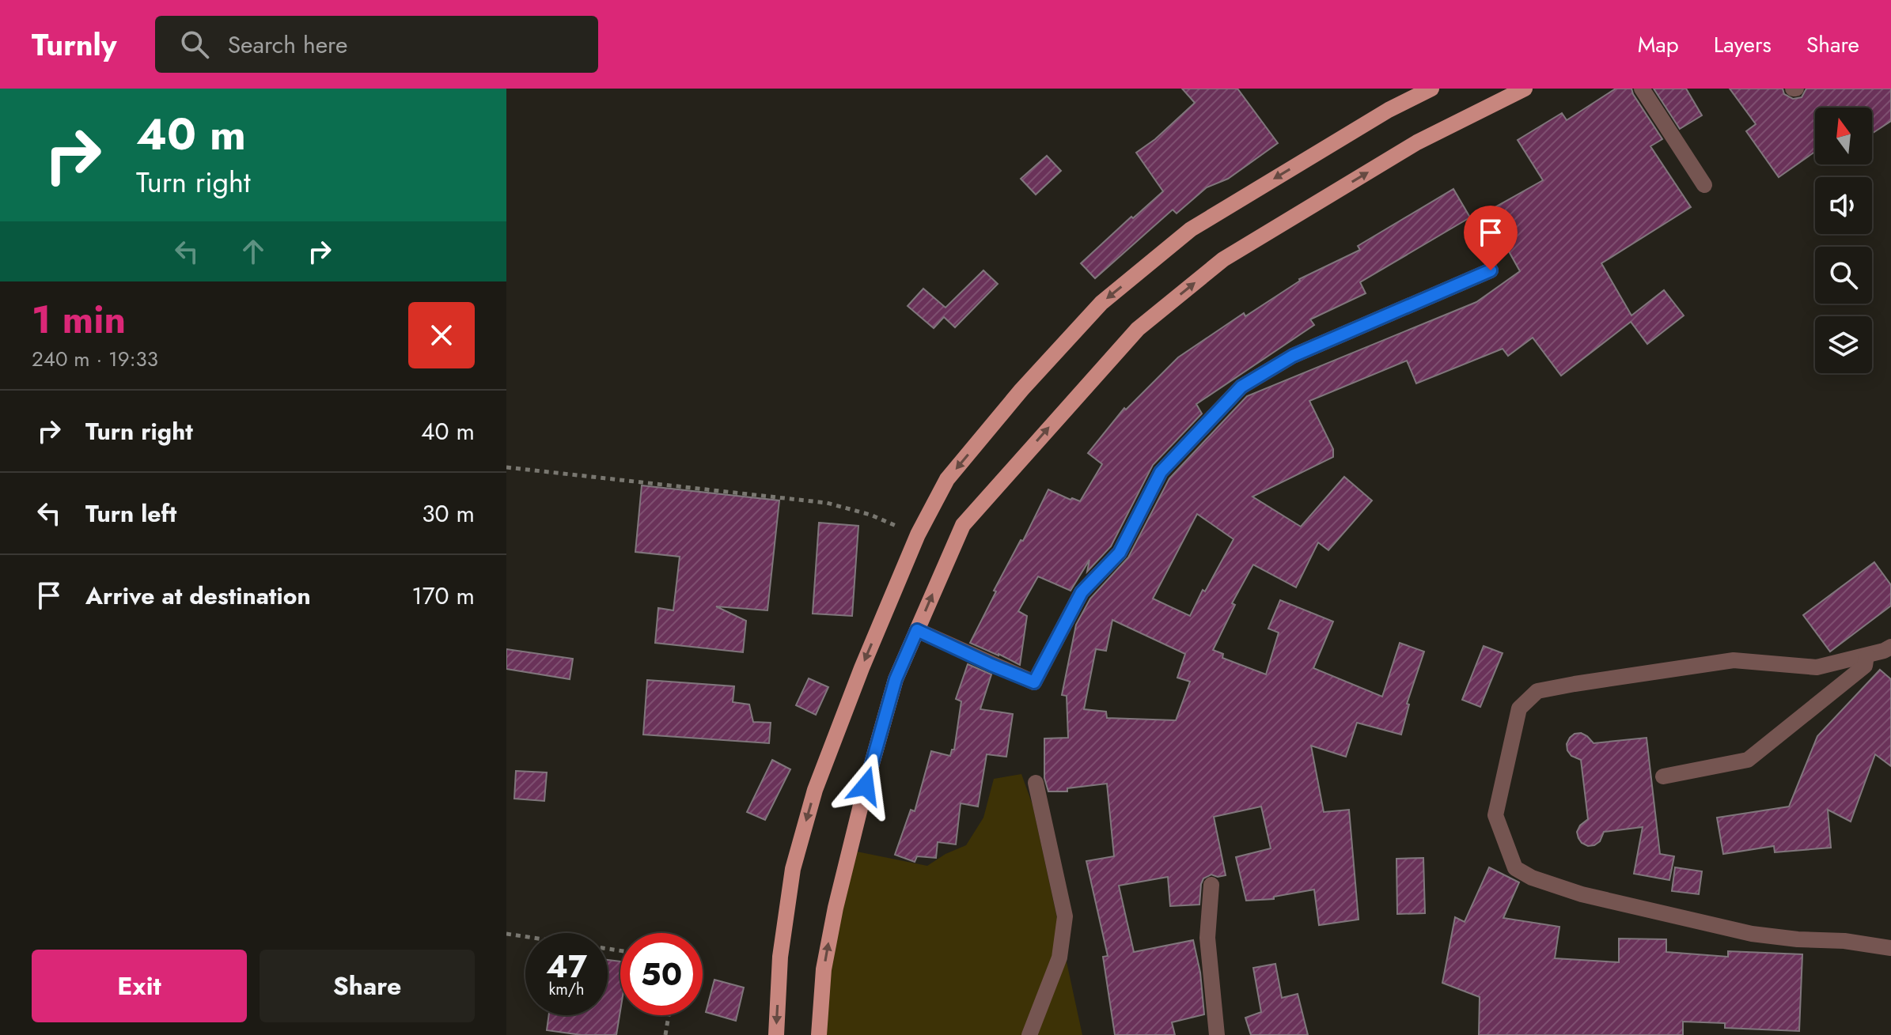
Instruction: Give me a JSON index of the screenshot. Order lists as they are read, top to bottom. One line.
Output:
{"north":"top","page":{"header":"Turnly","search":"Search here","nav":["Map","Layers","Share"],"turn":["40 m","Turn right"],"heading":["1 min","240 m · 19:33"],"list":[{"name":"Turn right","value":"40 m"},{"name":"Turn left","value":"30 m"},{"name":"Arrive at destination","value":"170 m"}],"speed":"47 km/h","limit":"50","buttons":["Exit","Share"]}}
